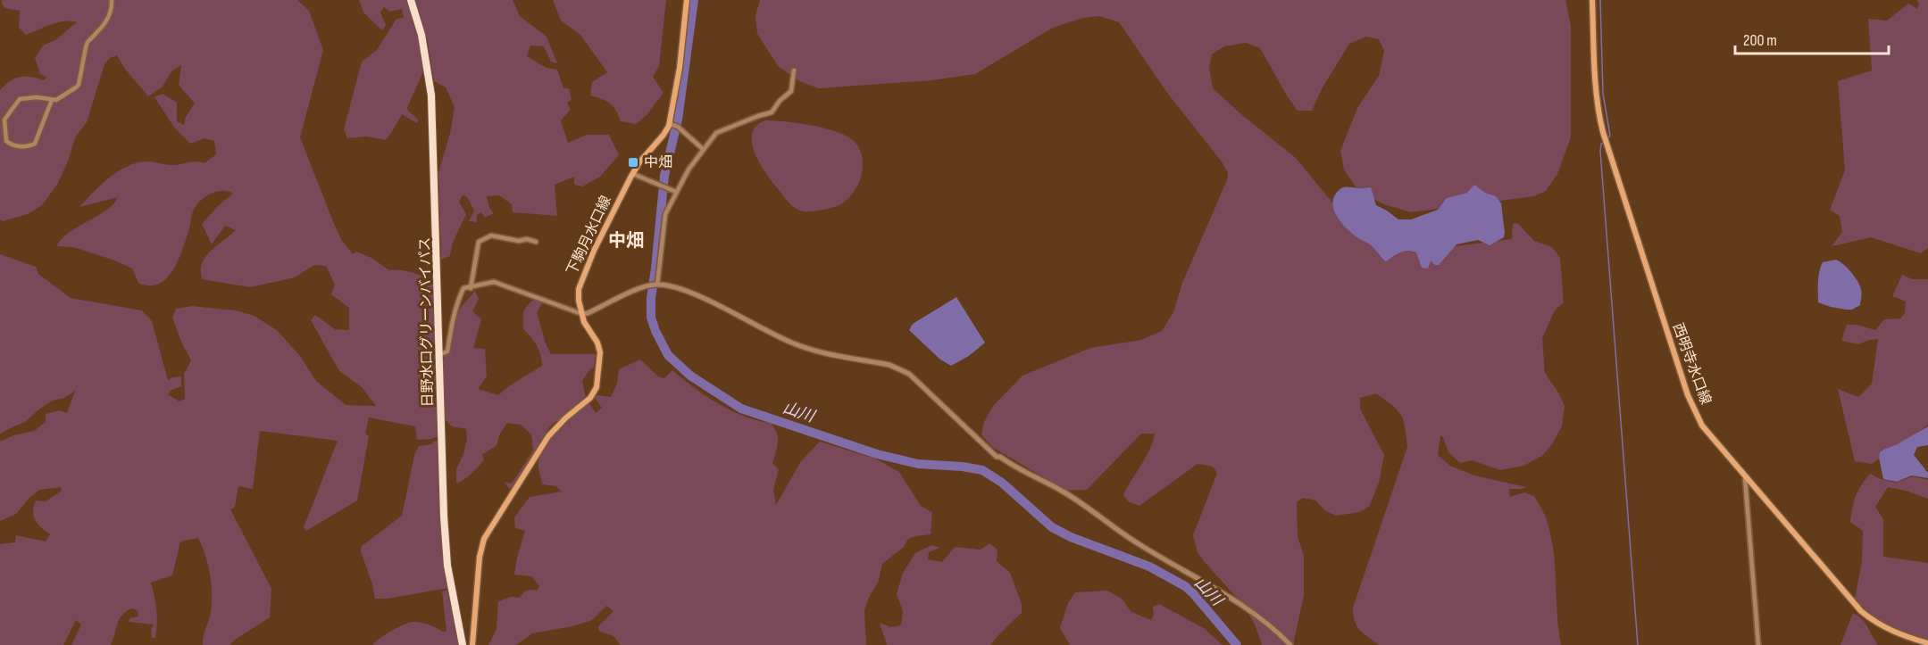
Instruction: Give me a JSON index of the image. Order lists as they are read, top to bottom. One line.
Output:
{"streets":{"highway":["日野水口グリーンバイパス"],"main road":["下駒月水口線","西明寺水口線"]},"districts":["中畑"],"water":["山川"],"places":{"transit":["中畑"]},"scale_bar":"200 m"}
